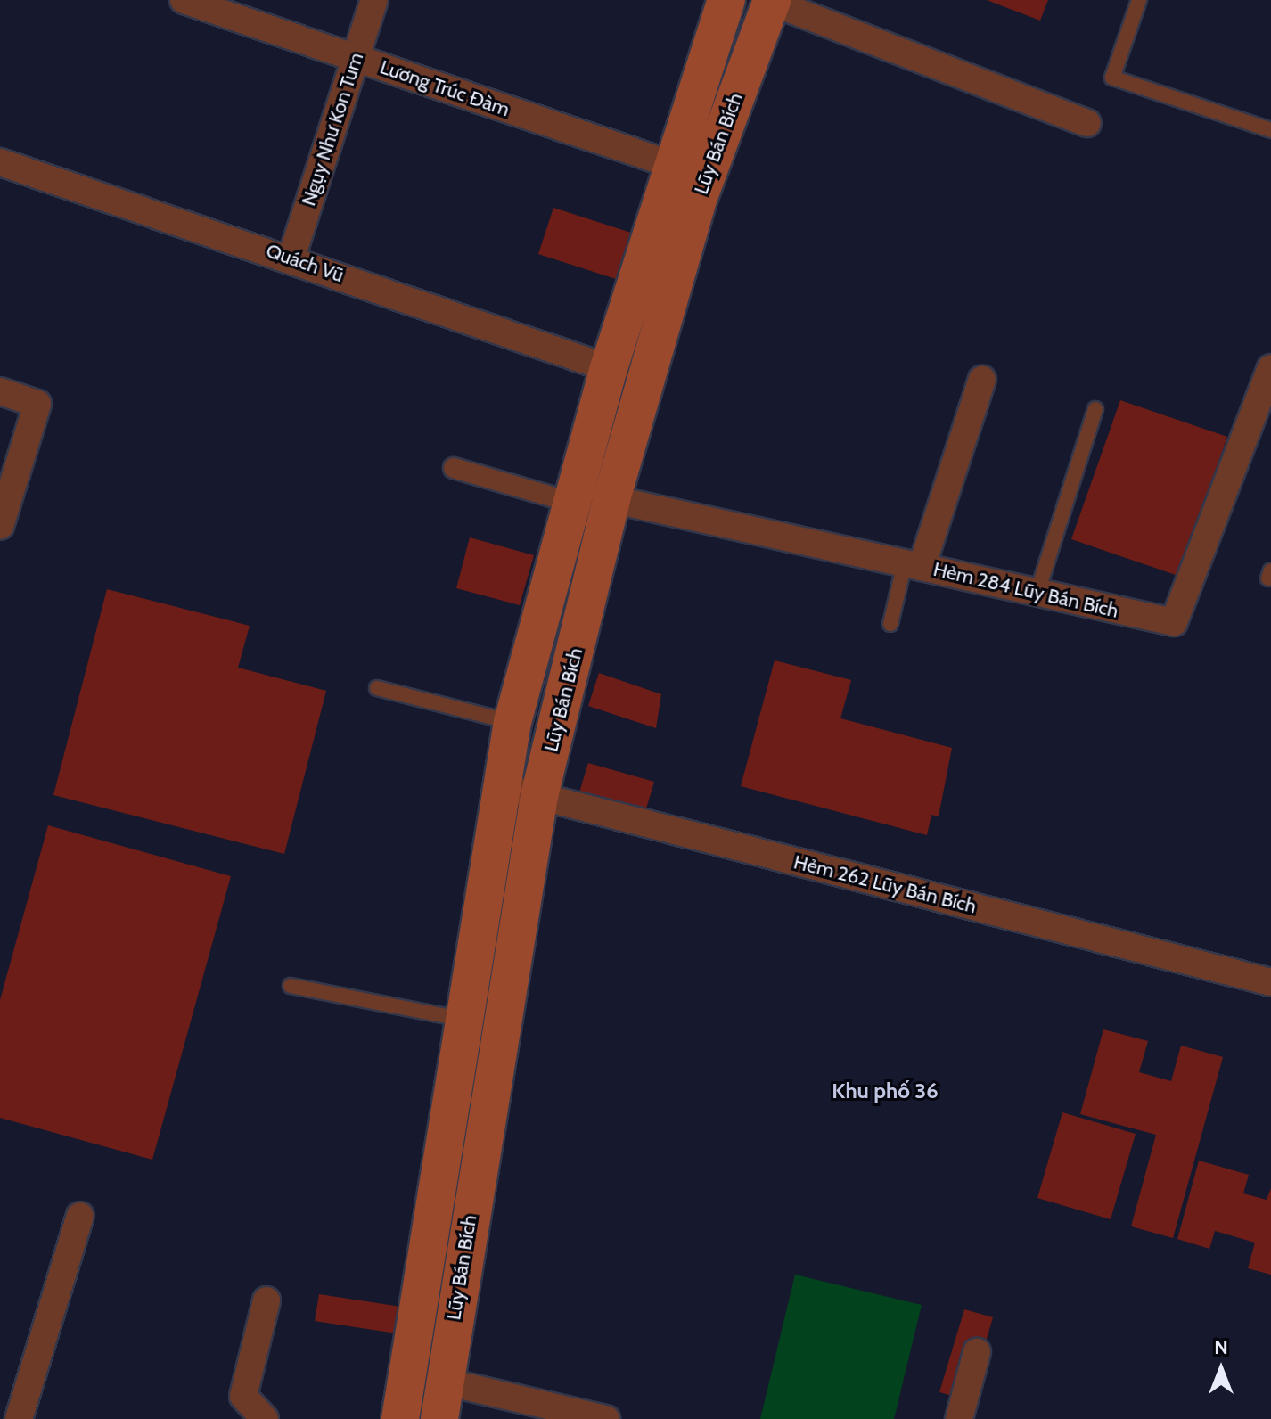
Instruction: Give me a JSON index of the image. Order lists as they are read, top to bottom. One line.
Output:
{"streets":{"main road":["Lũy Bán Bích"],"street":["Lương Trúc Đàm","Ngụy Như Kon Tum","Quách Vũ","Hẻm 284 Lũy Bán Bích","Hẻm 262 Lũy Bán Bích"]},"crossings":[["Lương Trúc Đàm","Ngụy Như Kon Tum"],["Lương Trúc Đàm","Lũy Bán Bích"],["Ngụy Như Kon Tum","Quách Vũ"],["Lũy Bán Bích","Quách Vũ"],["Lũy Bán Bích","Hẻm 284 Lũy Bán Bích"],["Lũy Bán Bích","Hẻm 262 Lũy Bán Bích"]],"districts":["Khu phố 36"],"north":"top"}
